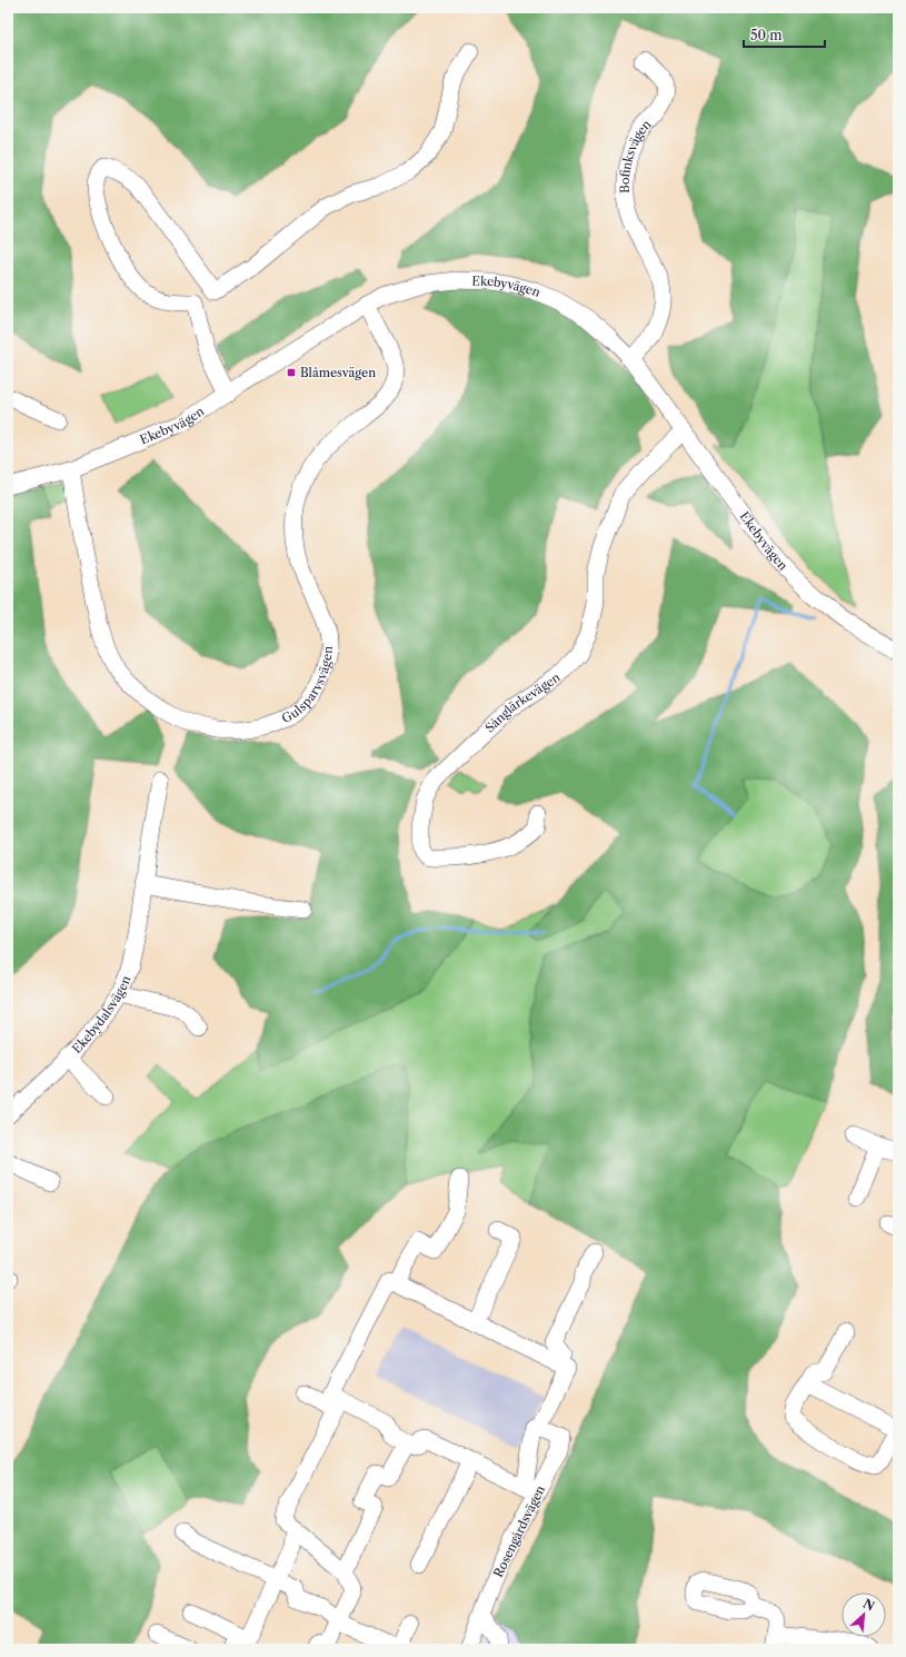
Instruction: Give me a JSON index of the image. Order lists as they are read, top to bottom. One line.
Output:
{"streets":{"street":["Bofinksvägen","Ekebyvägen","Gulsparvsvägen","Sånglärkevägen","Ekebydalsvägen","Rosengårdsvägen"]},"crossings":[["Bofinksvägen","Ekebyvägen"],["Ekebyvägen","Gulsparvsvägen"],["Ekebyvägen","Sånglärkevägen"]],"places":{"transit":["Blåmesvägen"]},"scale_bar":"50 m","north":"top right"}
